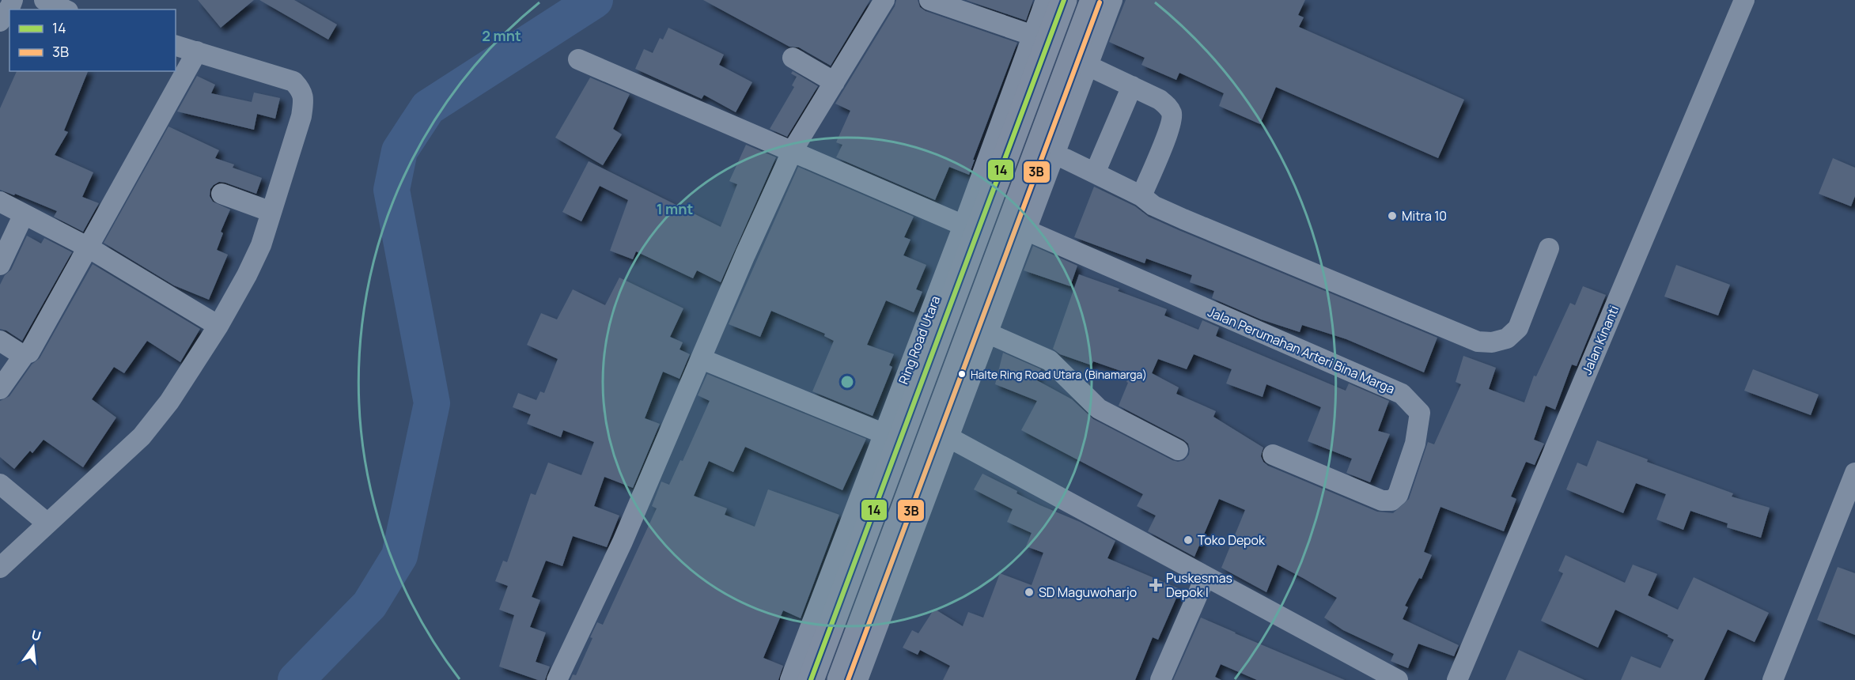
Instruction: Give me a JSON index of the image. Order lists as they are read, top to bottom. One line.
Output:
{"streets":{"street":["Ring Road Utara","Jalan Kinanti","Jalan Perumahan Arteri Bina Marga"]},"places":{"other":["Mitra 10","Halte Ring Road Utara (Binamarga)","Toko Depok","SD Maguwoharjo"],"health":["Puskesmas Depok I"]},"lines":["transit line 14","transit line 3B"],"legend":["14","3B"],"north":"top","rings":["2 mnt","1 mnt"]}
